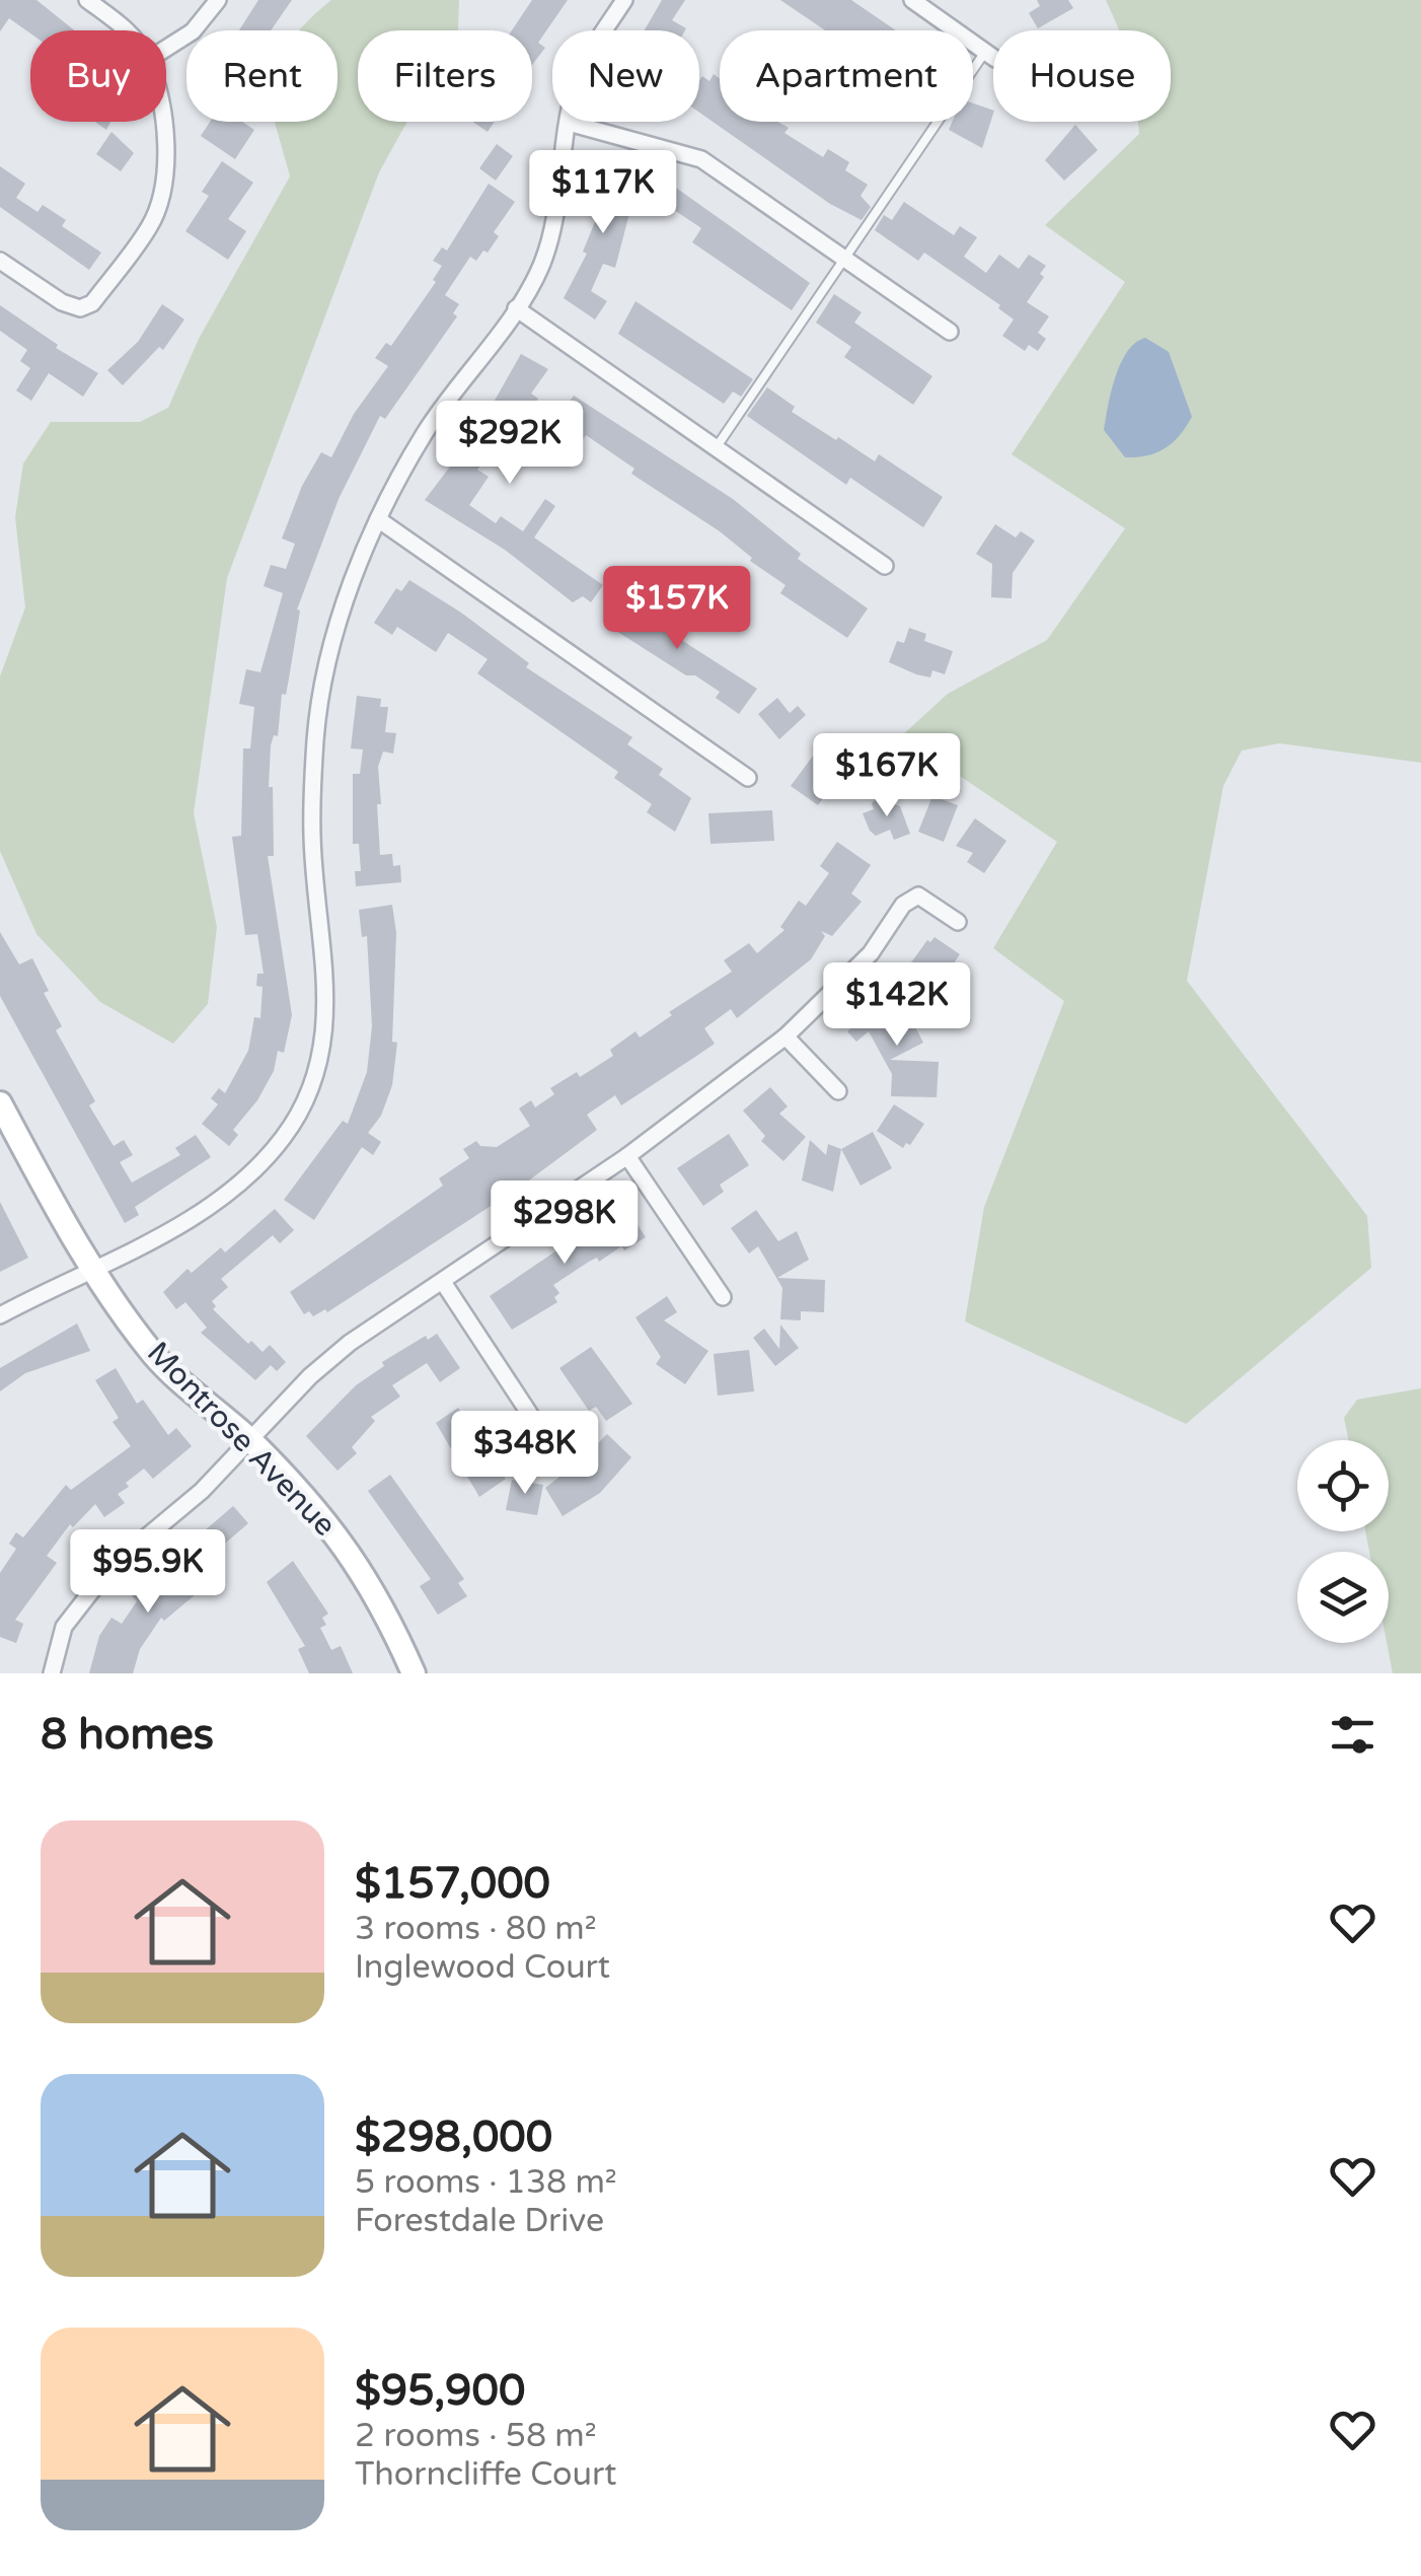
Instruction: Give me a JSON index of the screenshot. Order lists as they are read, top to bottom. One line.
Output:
{"streets":{"street":["Montrose Avenue"]},"page":{"chip":["Buy","Rent","Filters","New","Apartment","House"],"price":["$117K","$292K","$157K","$167K","$142K","$298K","$348K","$95.9K"],"heading":"8 homes","list":[{"name":"$157,000","note":"3 rooms · 80 m² · Inglewood Court"},{"name":"$298,000","note":"5 rooms · 138 m² · Forestdale Drive"},{"name":"$95,900","note":"2 rooms · 58 m² · Thorncliffe Court"}]}}
